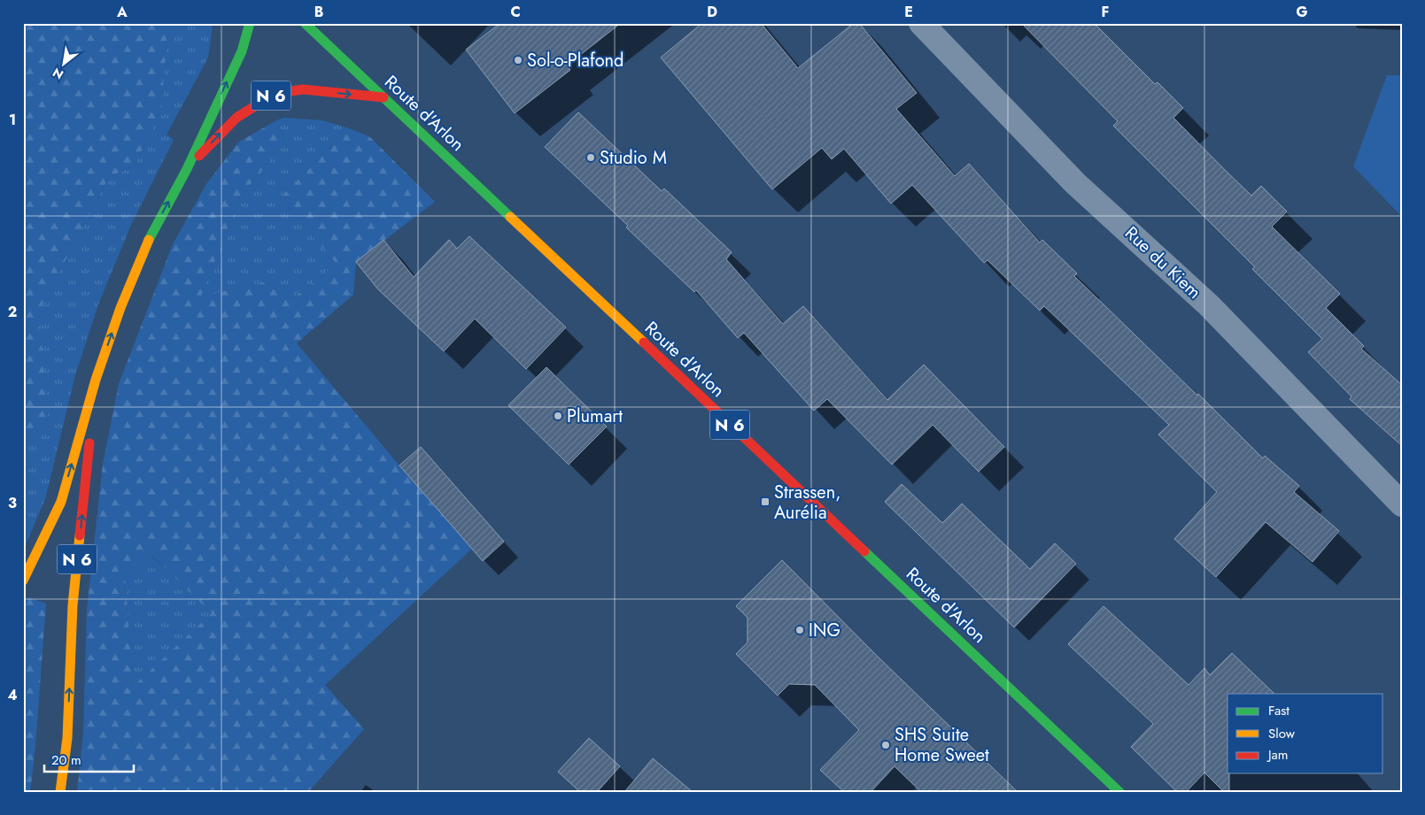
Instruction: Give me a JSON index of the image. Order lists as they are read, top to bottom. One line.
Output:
{"streets":{"main road":["N 6","Route d'Arlon"],"street":["Rue du Kiem"]},"crossings":[["N 6","Route d'Arlon"]],"places":{"other":["Sol-o-Plafond","Studio M","Plumart","ING","SHS Suite Home Sweet"],"transit":["Strassen, Aurélia"]},"legend":["Fast","Slow","Jam"],"scale_bar":"20 m","north":"bottom left","grid":{"columns":["A","B","C","D","E","F","G"],"rows":["1","2","3","4"]}}
